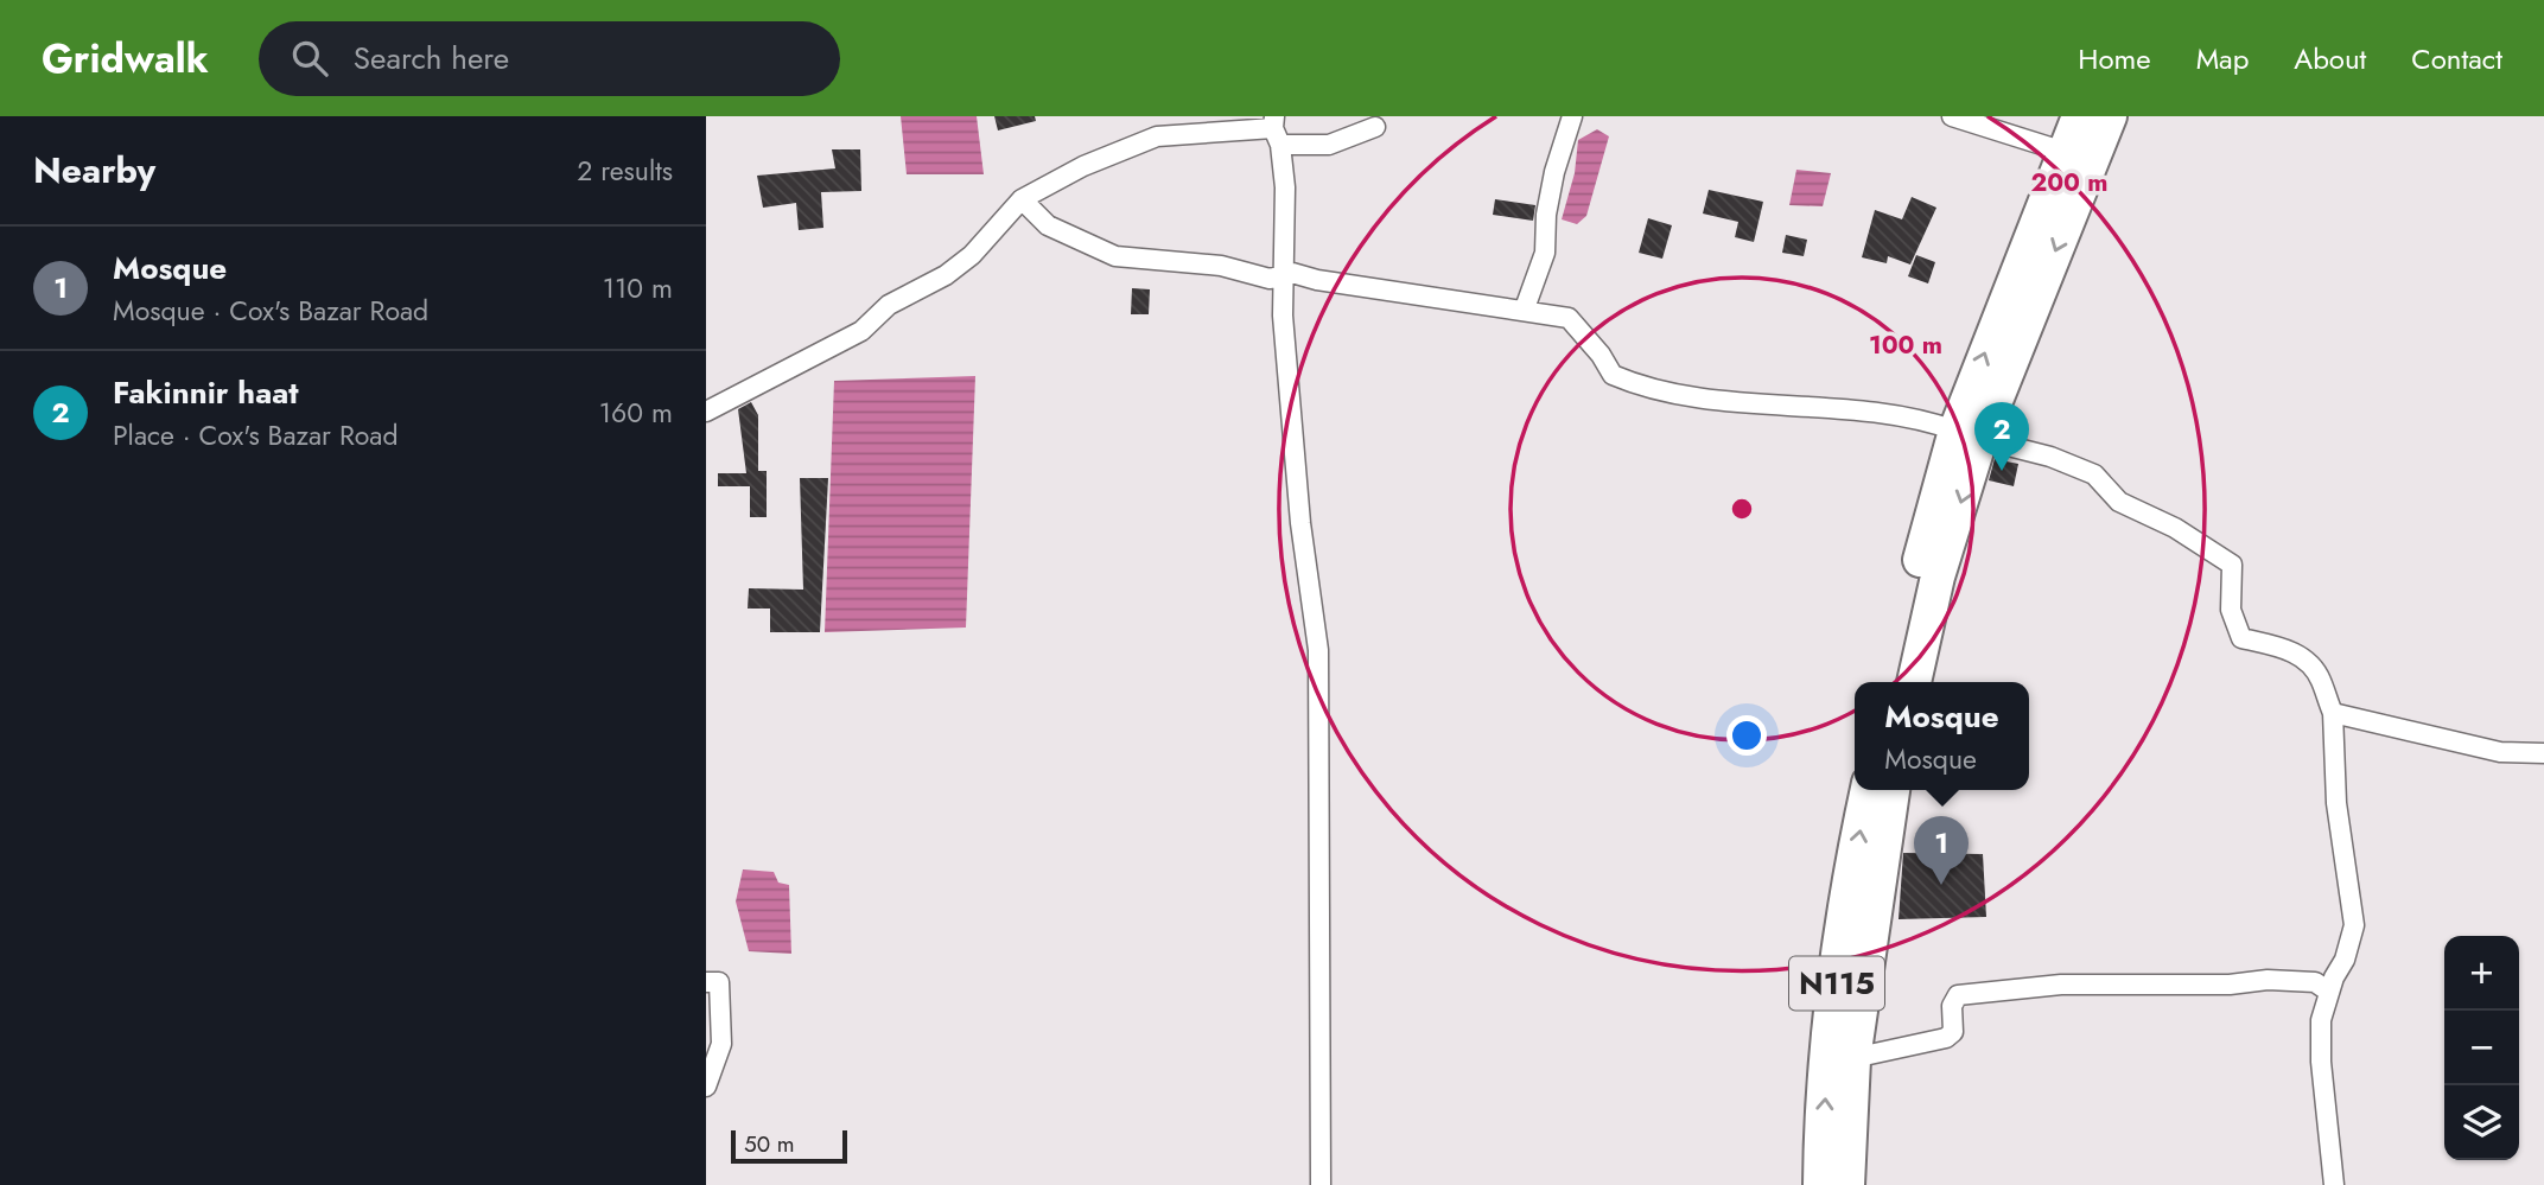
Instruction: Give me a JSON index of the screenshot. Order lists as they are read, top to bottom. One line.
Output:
{"streets":{"highway":["N115"]},"scale_bar":"50 m","page":{"header":"Gridwalk","search":"Search here","nav":["Home","Map","About","Contact"],"heading":["Nearby","2 results"],"list":[{"mark":"1","name":"Mosque","note":"Mosque · Cox's Bazar Road","value":"110 m"},{"mark":"2","name":"Fakinnir haat","note":"Place · Cox's Bazar Road","value":"160 m"}],"pins":["2","1"],"popup":["Mosque","Mosque"],"map_buttons":["+","−"],"scale":"50 m"},"rings":["200 m","100 m"]}
